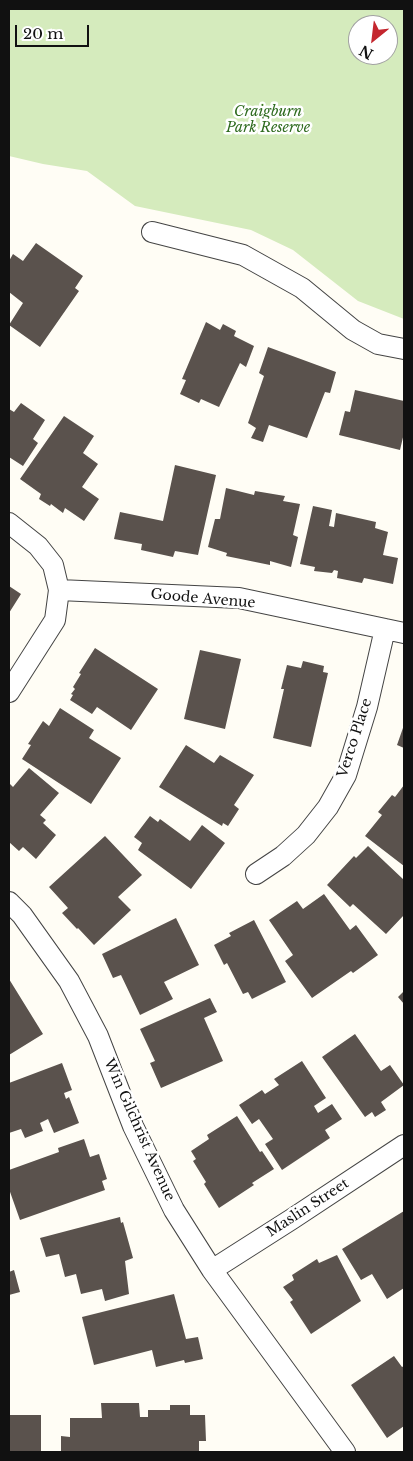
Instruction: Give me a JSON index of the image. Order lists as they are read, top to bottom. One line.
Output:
{"streets":{"street":["Goode Avenue","Verco Place","Win Gilchrist Avenue","Maslin Street"]},"crossings":[["Goode Avenue","Verco Place"],["Win Gilchrist Avenue","Maslin Street"]],"parks":["Craigburn Park Reserve"],"scale_bar":"20 m","north":"bottom left"}
